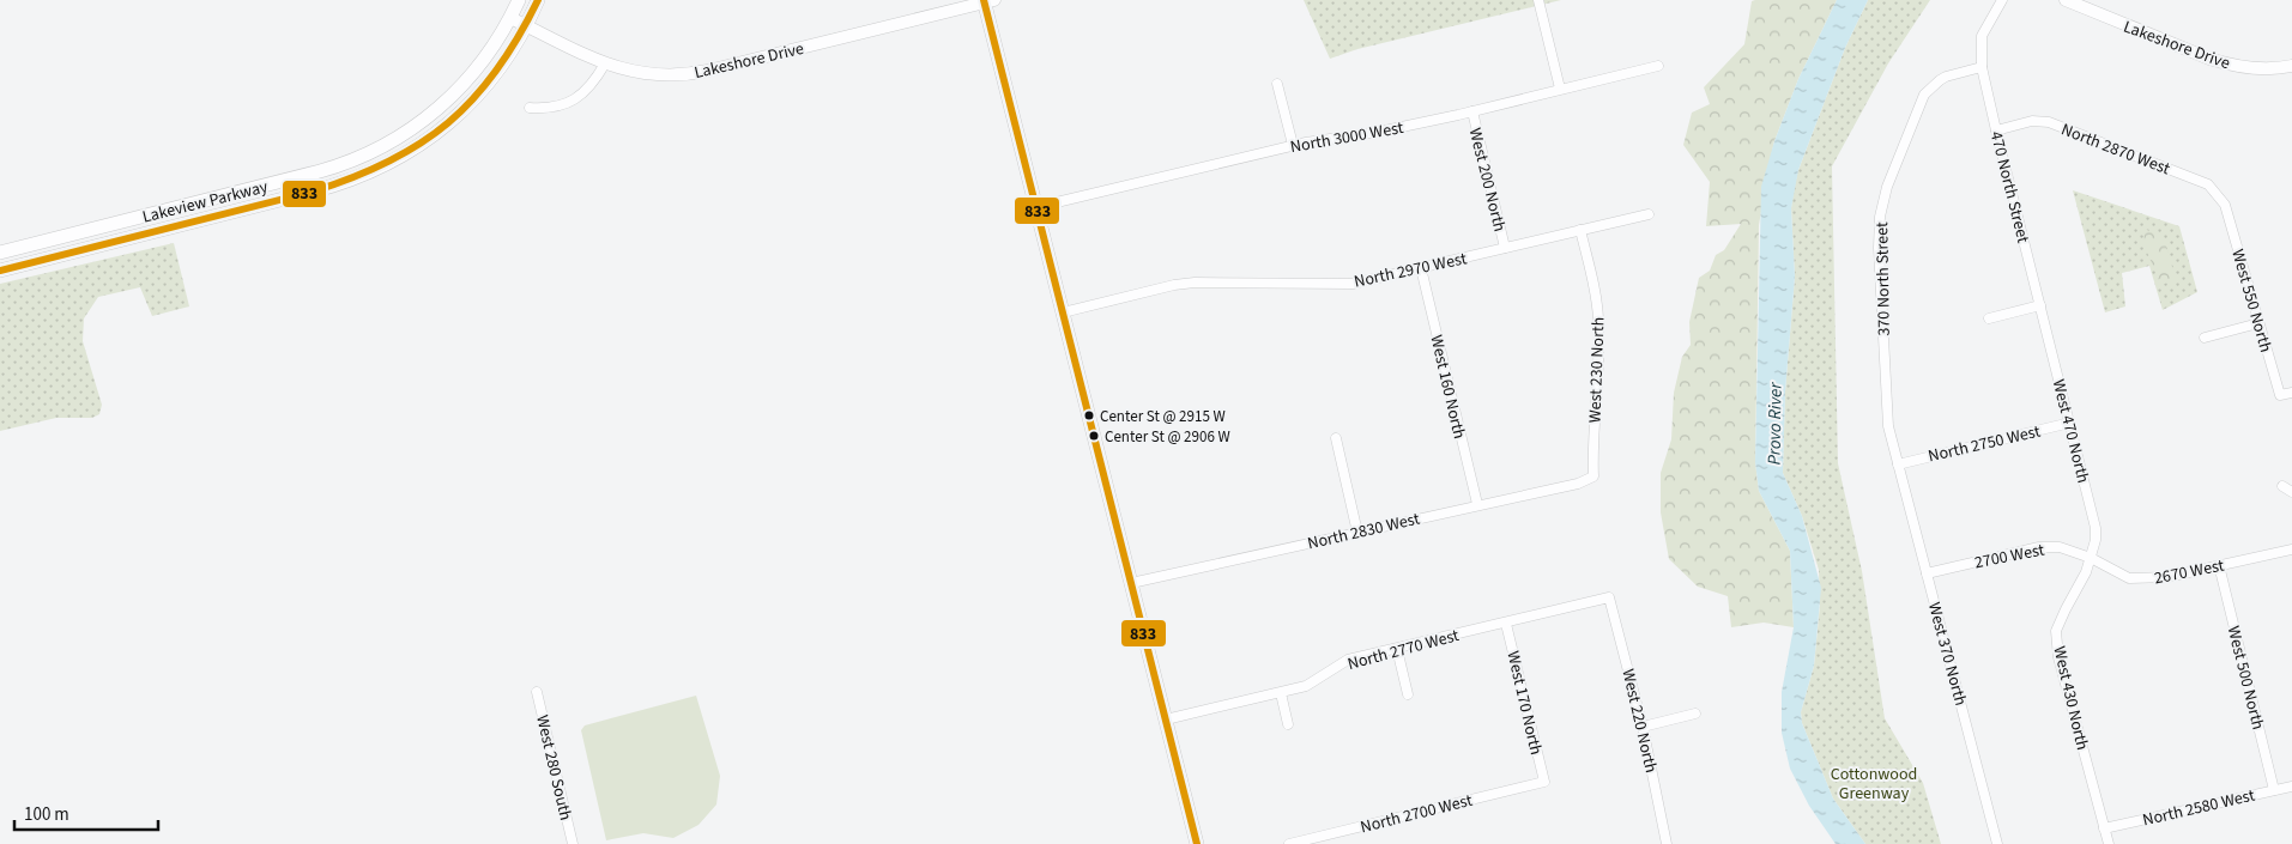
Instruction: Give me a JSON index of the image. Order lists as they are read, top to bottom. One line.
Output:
{"streets":{"main road":["Lakeview Parkway"],"street":["Lakeshore Drive","North 3000 West","North 2870 West","West 200 North","470 North Street","North 2970 West","370 North Street","West 550 North","West 230 North","West 160 North","West 470 North","North 2750 West","North 2830 West","2700 West","2670 West","North 2770 West","West 370 North","West 500 North","West 430 North","West 170 North","West 220 North","West 280 South","North 2580 West","North 2700 West"]},"crossings":[["Lakeshore Drive","Lakeview Parkway"],["North 3000 West","West 200 North"],["North 2870 West","470 North Street"],["North 2870 West","West 550 North"],["West 200 North","North 2970 West"],["470 North Street","370 North Street"],["470 North Street","West 470 North"],["North 2970 West","West 230 North"],["North 2970 West","West 160 North"],["370 North Street","North 2750 West"],["370 North Street","West 370 North"],["West 230 North","North 2830 West"],["West 160 North","North 2830 West"],["West 470 North","North 2750 West"],["West 470 North","2700 West"],["West 470 North","2670 West"],["West 470 North","West 430 North"],["North 2750 West","West 370 North"],["2700 West","2670 West"],["2700 West","West 370 North"],["2700 West","West 430 North"],["2670 West","West 500 North"],["2670 West","West 430 North"],["North 2770 West","West 170 North"],["North 2770 West","West 220 North"],["West 500 North","North 2580 West"],["West 430 North","North 2580 West"],["West 170 North","North 2700 West"]],"water":["Provo River"],"parks":["Cottonwood Greenway"],"places":["Center St @ 2915 W","Center St @ 2906 W"],"lines":["transit line 833"],"scale_bar":"100 m"}
